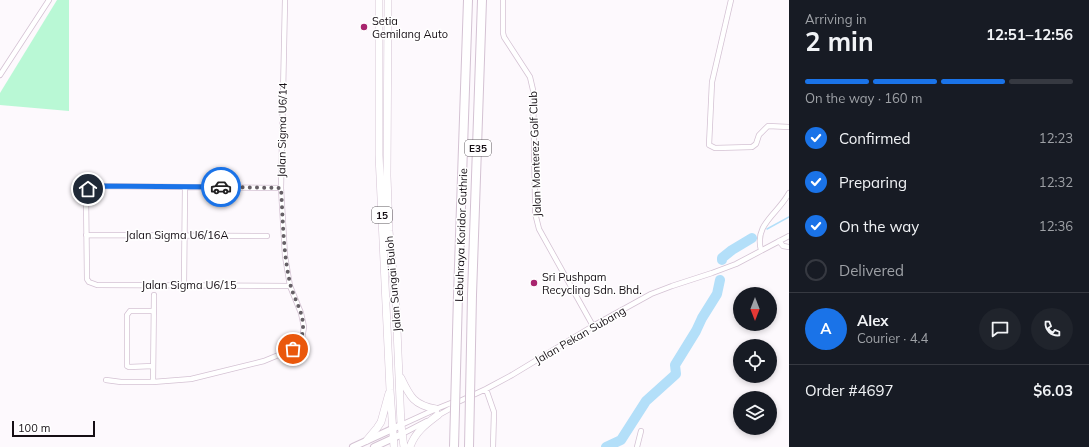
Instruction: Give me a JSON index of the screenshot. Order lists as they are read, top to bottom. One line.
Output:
{"streets":{"highway":["E35","15","Lebuhraya Koridor Guthrie","Jalan Sungai Buloh"],"street":["Jalan Sigma U6/14","Jalan Monterez Golf Club","Jalan Sigma U6/16A","Jalan Sigma U6/15","Jalan Pekan Subang"]},"crossings":[["Jalan Sigma U6/14","Jalan Sigma U6/15"],["Jalan Monterez Golf Club","Jalan Pekan Subang"],["Jalan Sigma U6/16A","Jalan Sigma U6/15"]],"places":["Setia Gemilang Auto","Sri Pushpam Recycling Sdn. Bhd."],"scale_bar":"100 m","north":"bottom","page":{"heading":["2 min","Arriving in","12:51–12:56"],"panel":["Alex","Courier · 4.4","Order #4697","$6.03"],"bar":"On the way · 160 m","list":[["Confirmed","12:23"],["Preparing","12:32"],["On the way","12:36"],"Delivered"],"round":"A","scale":"100 m"}}
